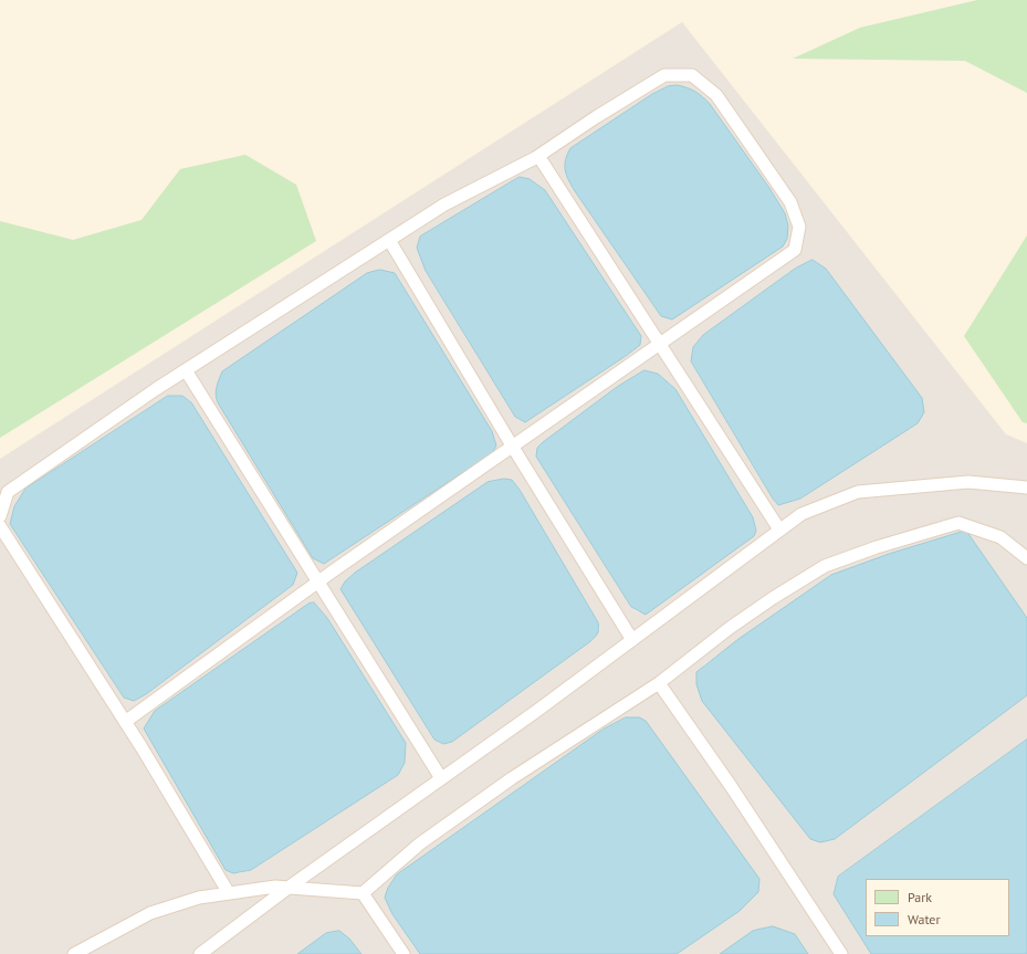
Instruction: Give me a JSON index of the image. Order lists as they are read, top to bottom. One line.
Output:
{"legend":["Park","Water"]}
